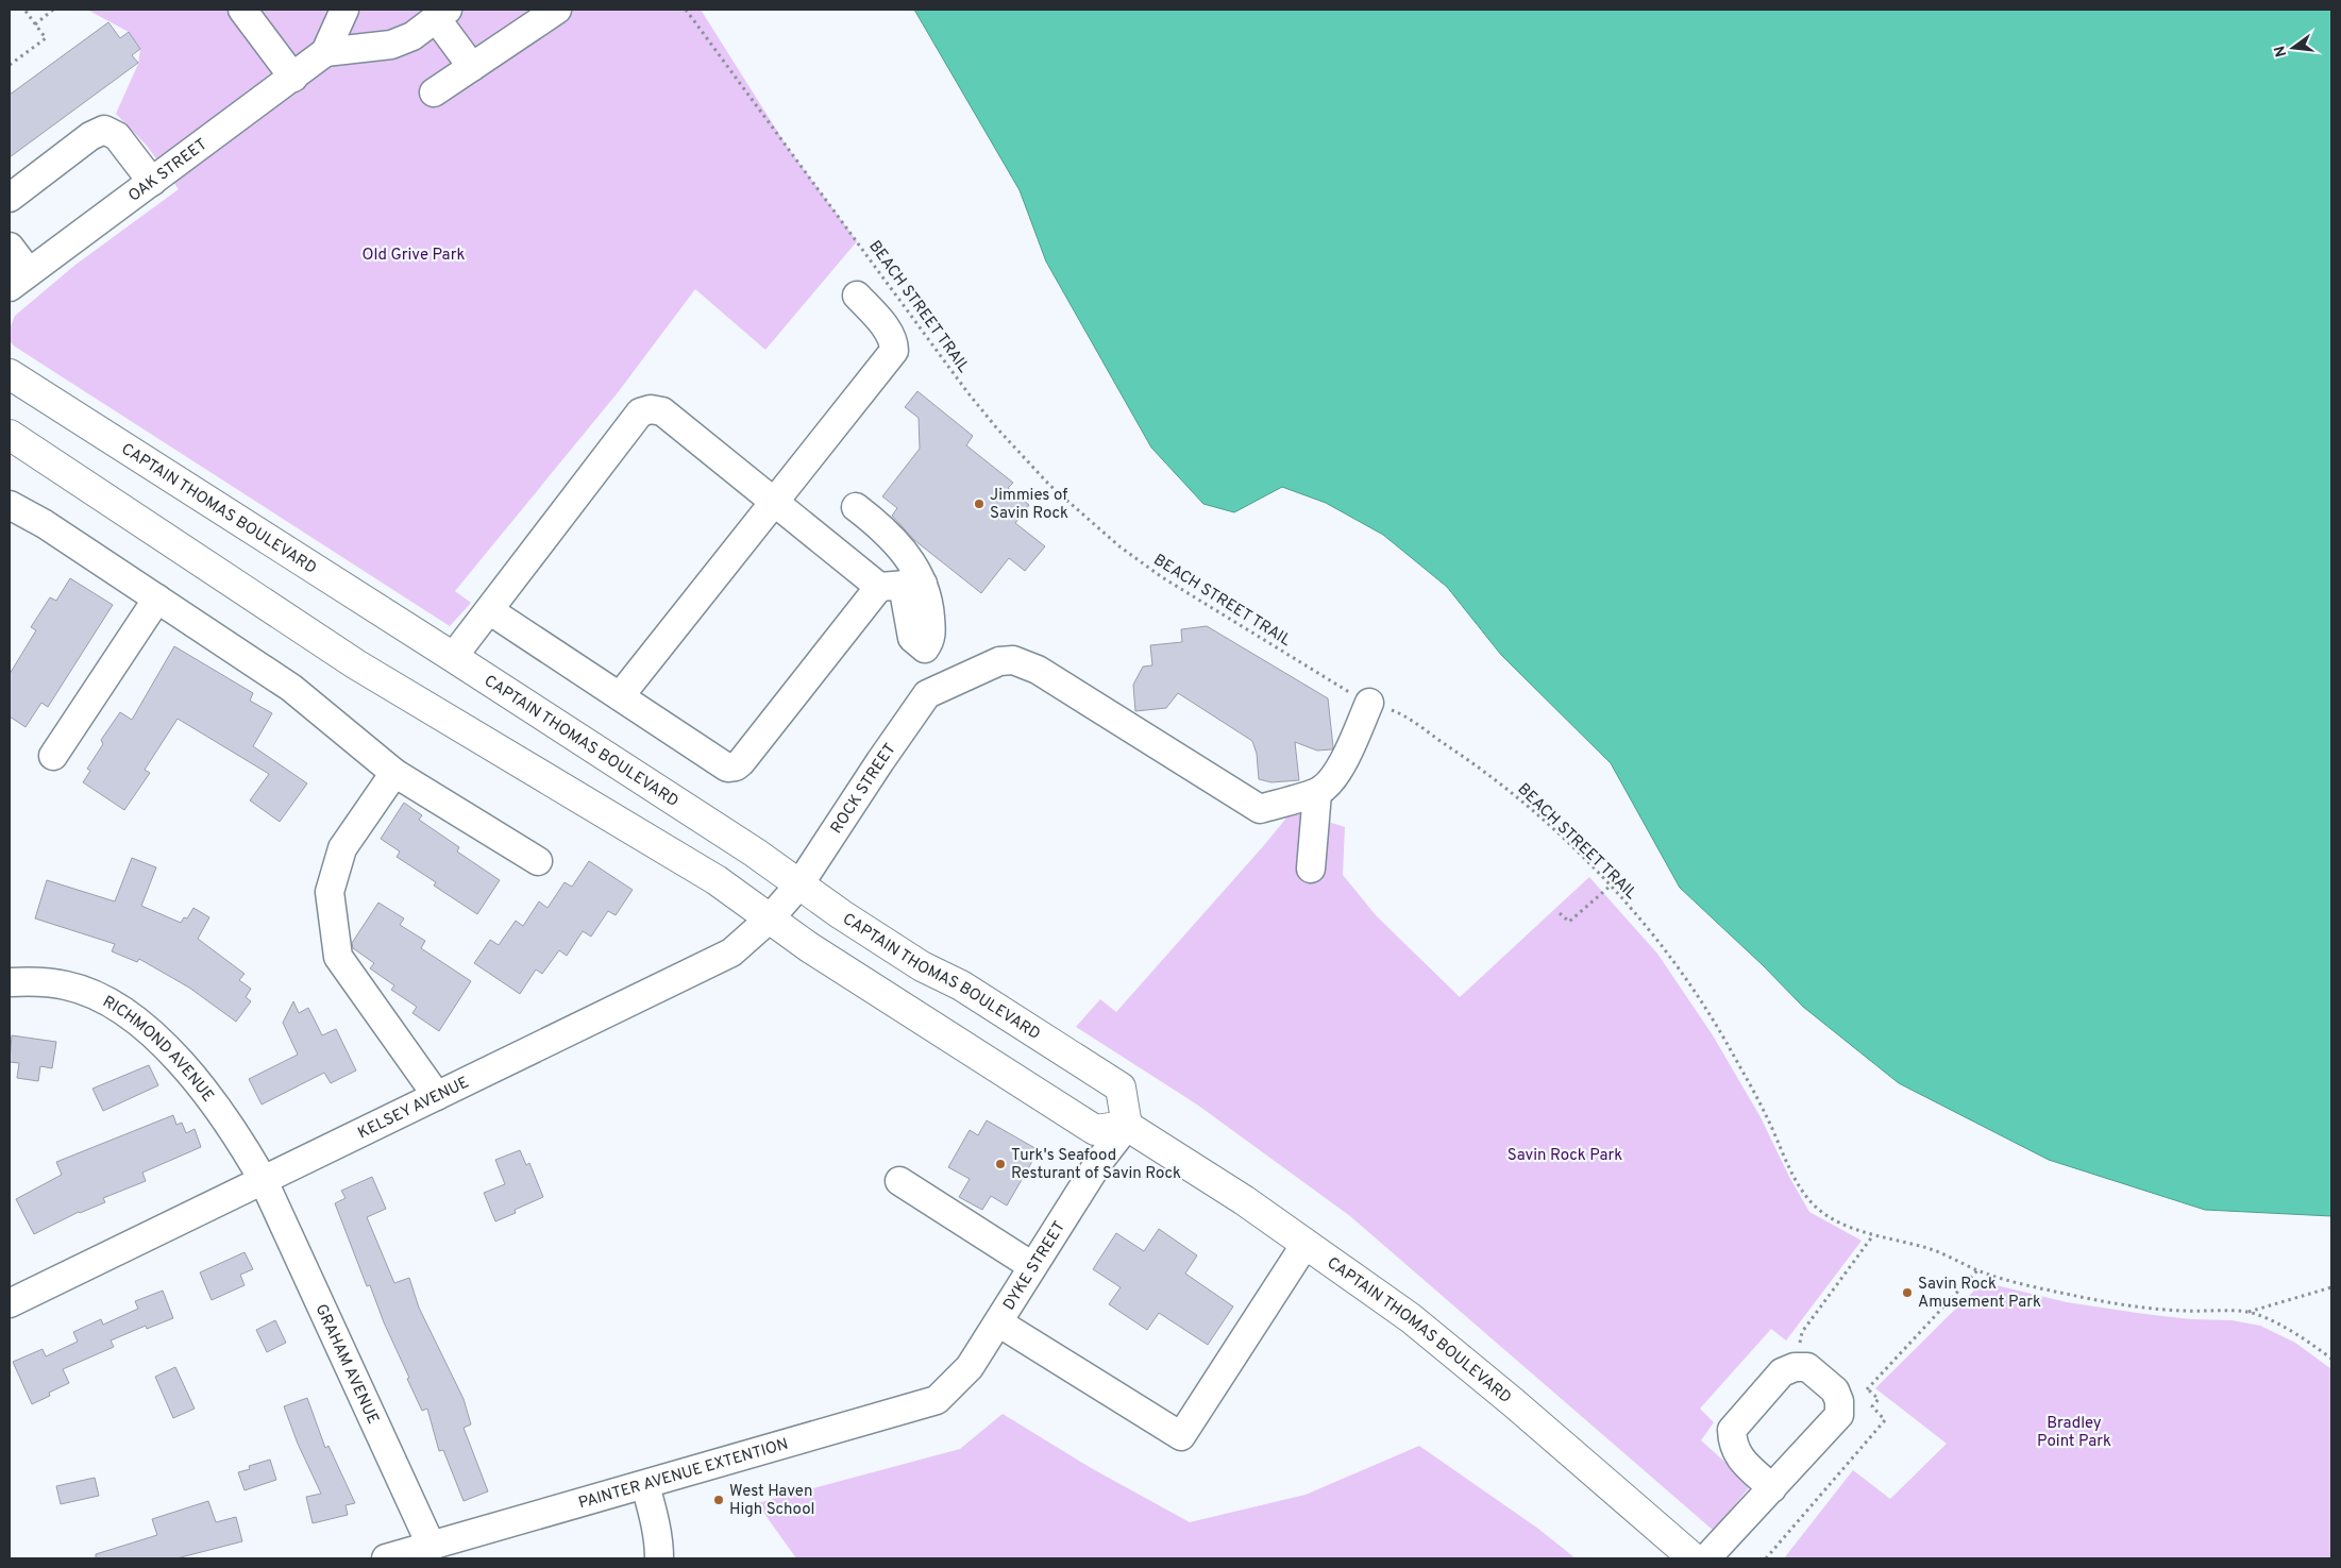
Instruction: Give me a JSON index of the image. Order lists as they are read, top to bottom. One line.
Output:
{"streets":{"main road":["CAPTAIN THOMAS BOULEVARD"],"street":["OAK STREET","ROCK STREET","RICHMOND AVENUE","KELSEY AVENUE","DYKE STREET","GRAHAM AVENUE","PAINTER AVENUE EXTENTION"],"path":["BEACH STREET TRAIL"]},"crossings":[["CAPTAIN THOMAS BOULEVARD","ROCK STREET"],["CAPTAIN THOMAS BOULEVARD","KELSEY AVENUE"],["CAPTAIN THOMAS BOULEVARD","DYKE STREET"],["ROCK STREET","KELSEY AVENUE"],["RICHMOND AVENUE","KELSEY AVENUE"],["RICHMOND AVENUE","GRAHAM AVENUE"],["KELSEY AVENUE","GRAHAM AVENUE"],["DYKE STREET","PAINTER AVENUE EXTENTION"],["GRAHAM AVENUE","PAINTER AVENUE EXTENTION"]],"parks":["Old Grive Park","Savin Rock Park","Bradley Point Park"],"places":["Jimmies of Savin Rock","Turk's Seafood Resturant of Savin Rock","Savin Rock Amusement Park","West Haven High School"],"north":"left"}
